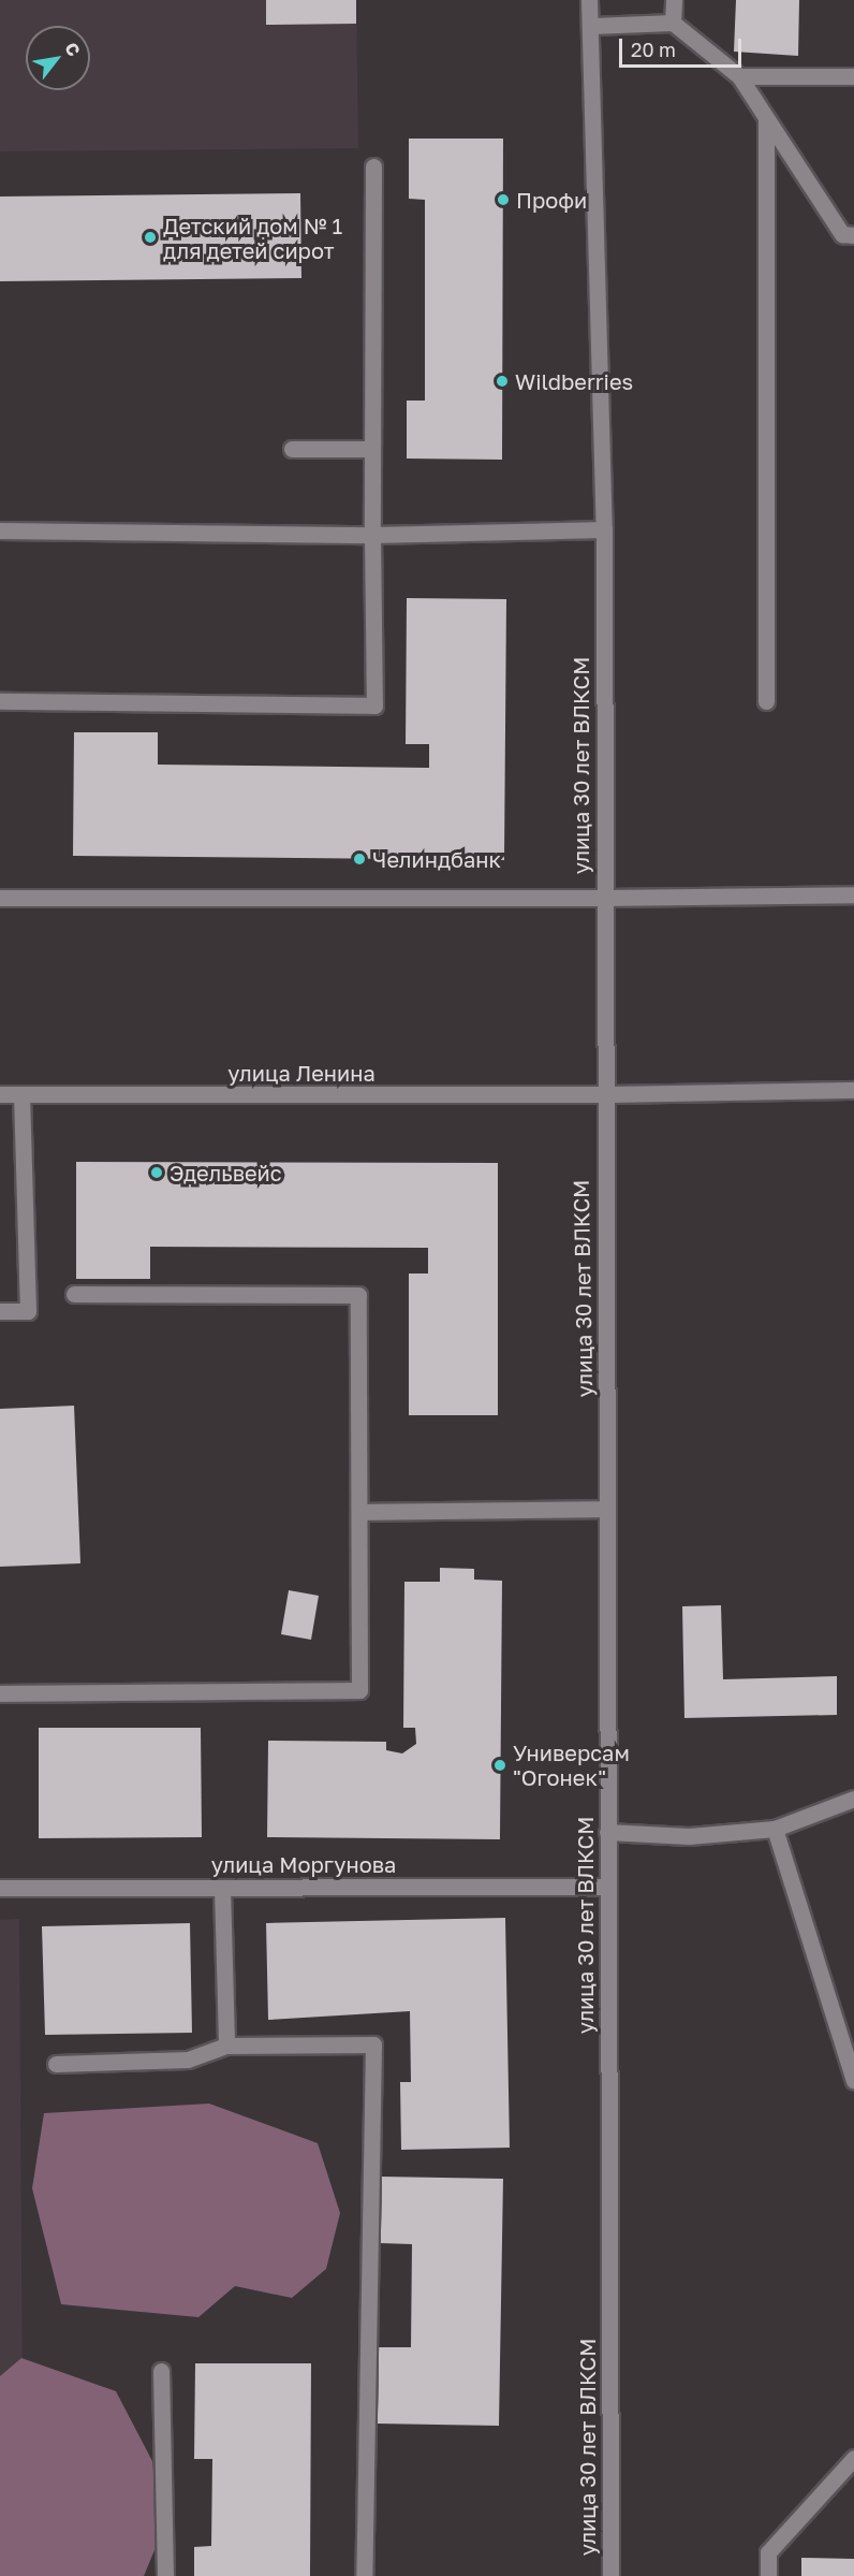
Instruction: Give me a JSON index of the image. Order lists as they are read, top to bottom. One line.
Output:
{"streets":{"main road":["улица 30 лет ВЛКСМ","улица Ленина","улица Моргунова"]},"crossings":[["улица 30 лет ВЛКСМ","улица Ленина"],["улица 30 лет ВЛКСМ","улица Моргунова"]],"places":["Профи","Детский дом № 1 для детей сирот","Wildberries","Челиндбанк","Эдельвейс","Универсам \"Огонек\""],"scale_bar":"20 m","north":"top right"}
